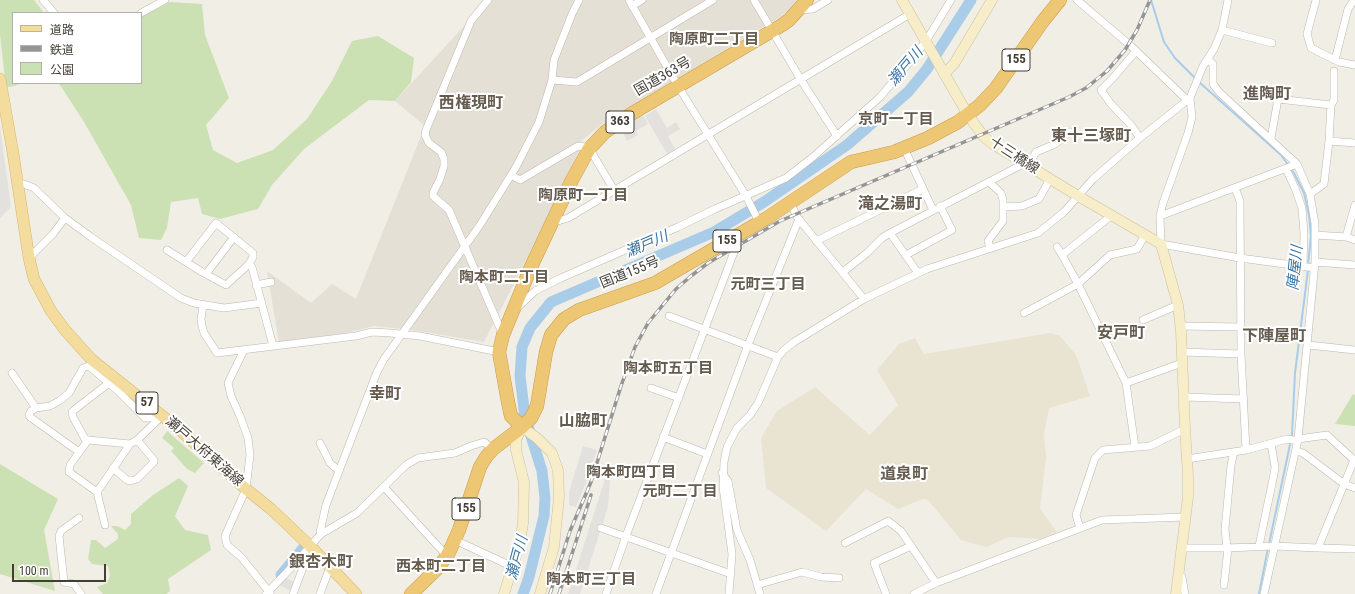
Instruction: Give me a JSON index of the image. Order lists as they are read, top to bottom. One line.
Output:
{"streets":{"highway":["155","国道363号","363","国道155号"],"main road":["57","瀬戸大府東海線"],"street":["十三橋線"]},"crossings":[["国道363号","国道155号"],["十三橋線","国道155号"]],"districts":["陶原町二丁目","進陶町","西権現町","京町一丁目","東十三塚町","陶原町一丁目","滝之湯町","陶本町二丁目","元町三丁目","安戸町","下陣屋町","陶本町五丁目","幸町","山脇町","陶本町四丁目","道泉町","元町二丁目","銀杏木町","西本町二丁目","陶本町三丁目"],"water":["瀬戸川","陣屋川"],"legend":["道路","鉄道","公園"],"scale_bar":"100 m"}
